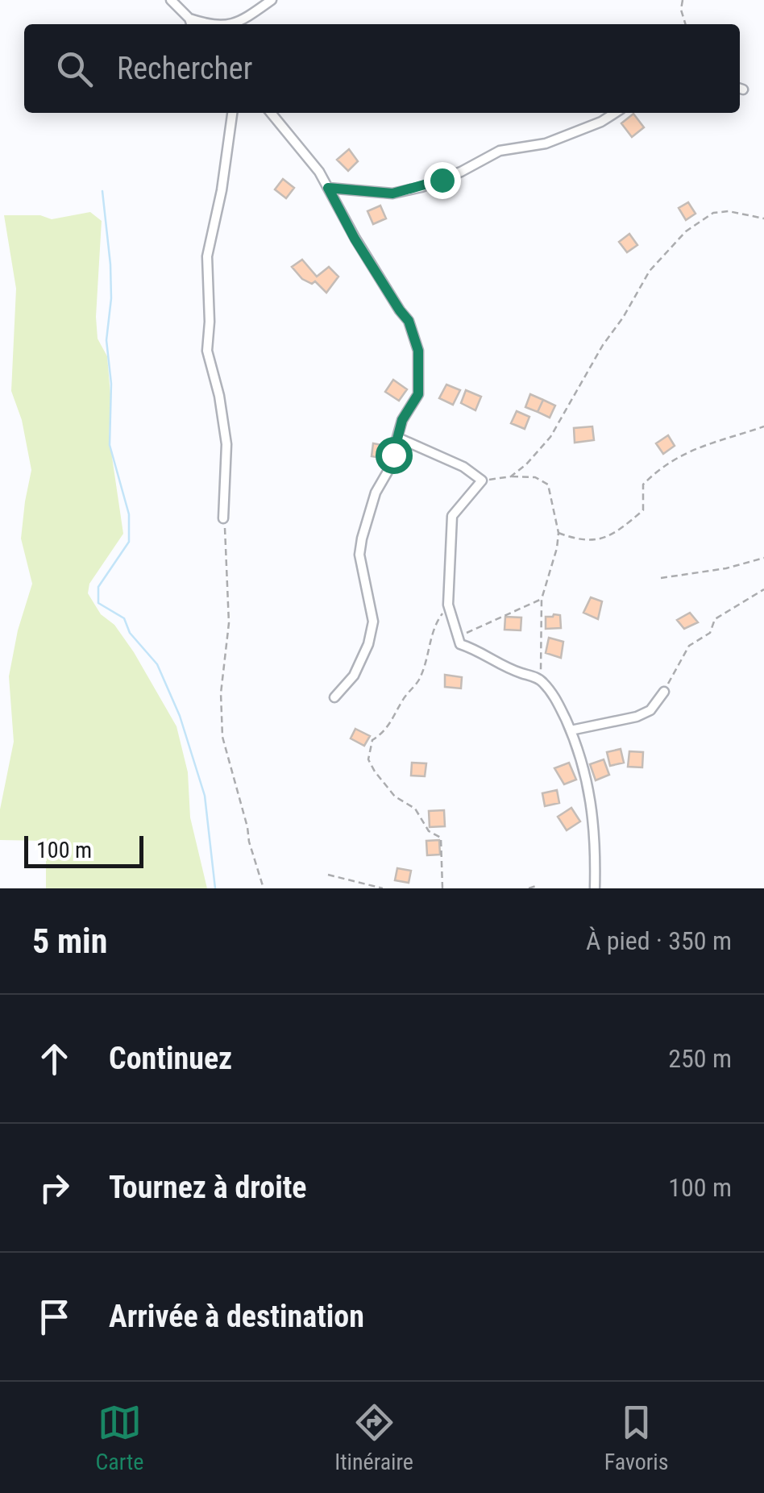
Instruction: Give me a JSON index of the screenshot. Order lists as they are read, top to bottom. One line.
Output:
{"scale_bar":"100 m","page":{"search":"Rechercher","scale":"100 m","heading":["5 min","À pied · 350 m"],"list":[["Continuez","250 m"],["Tournez à droite","100 m"],"Arrivée à destination"],"nav":["Carte","Itinéraire","Favoris"]}}
